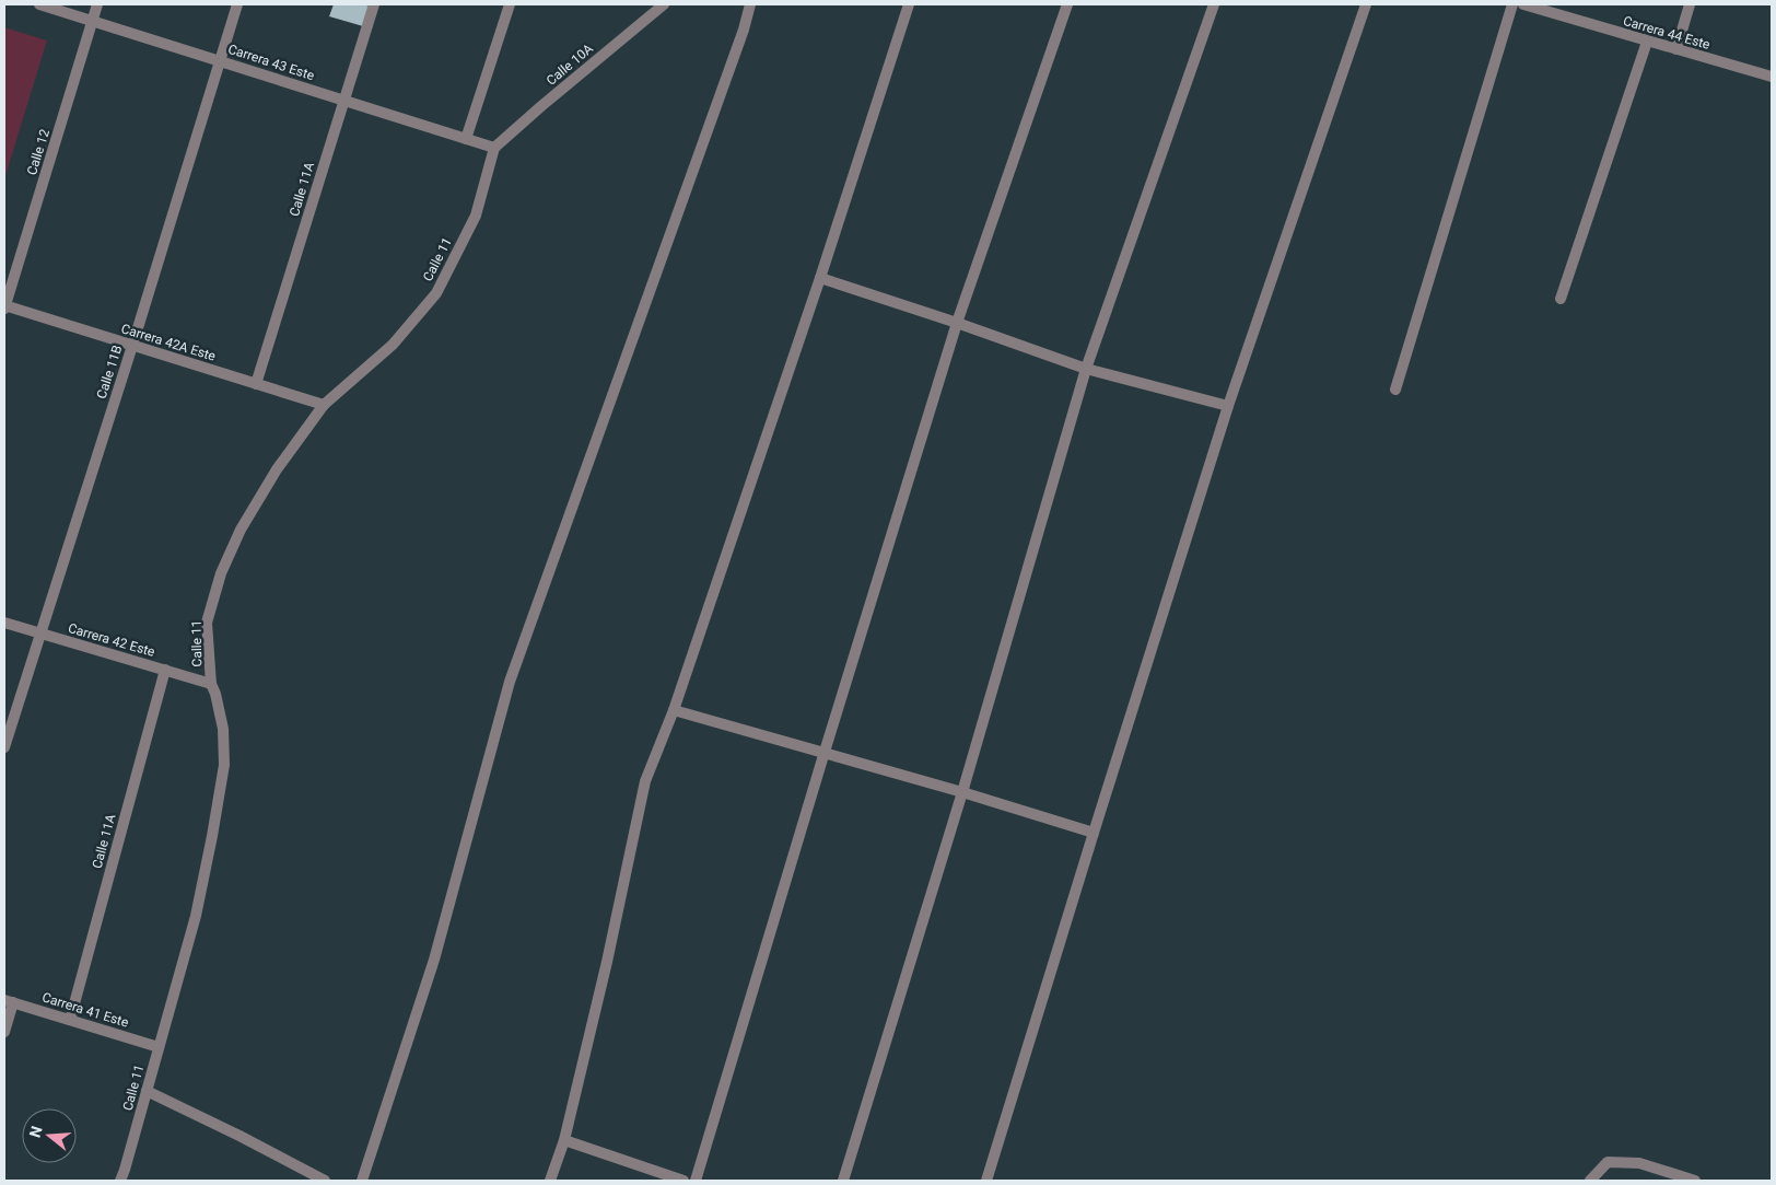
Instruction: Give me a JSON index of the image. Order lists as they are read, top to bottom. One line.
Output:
{"streets":{"street":["Carrera 44 Este","Carrera 43 Este","Calle 10A","Calle 12","Calle 11A","Calle 11","Carrera 42A Este","Calle 11B","Carrera 42 Este","Carrera 41 Este"]},"crossings":[["Carrera 43 Este","Calle 10A"],["Carrera 43 Este","Calle 12"],["Carrera 43 Este","Calle 11A"],["Carrera 43 Este","Calle 11"],["Carrera 43 Este","Calle 11B"],["Calle 10A","Calle 11"],["Calle 12","Carrera 42A Este"],["Calle 11A","Carrera 42A Este"],["Calle 11A","Carrera 42 Este"],["Calle 11A","Carrera 41 Este"],["Calle 11","Carrera 42A Este"],["Calle 11","Carrera 42 Este"],["Calle 11","Carrera 41 Este"],["Carrera 42A Este","Calle 11B"],["Calle 11B","Carrera 42 Este"]],"north":"left"}
